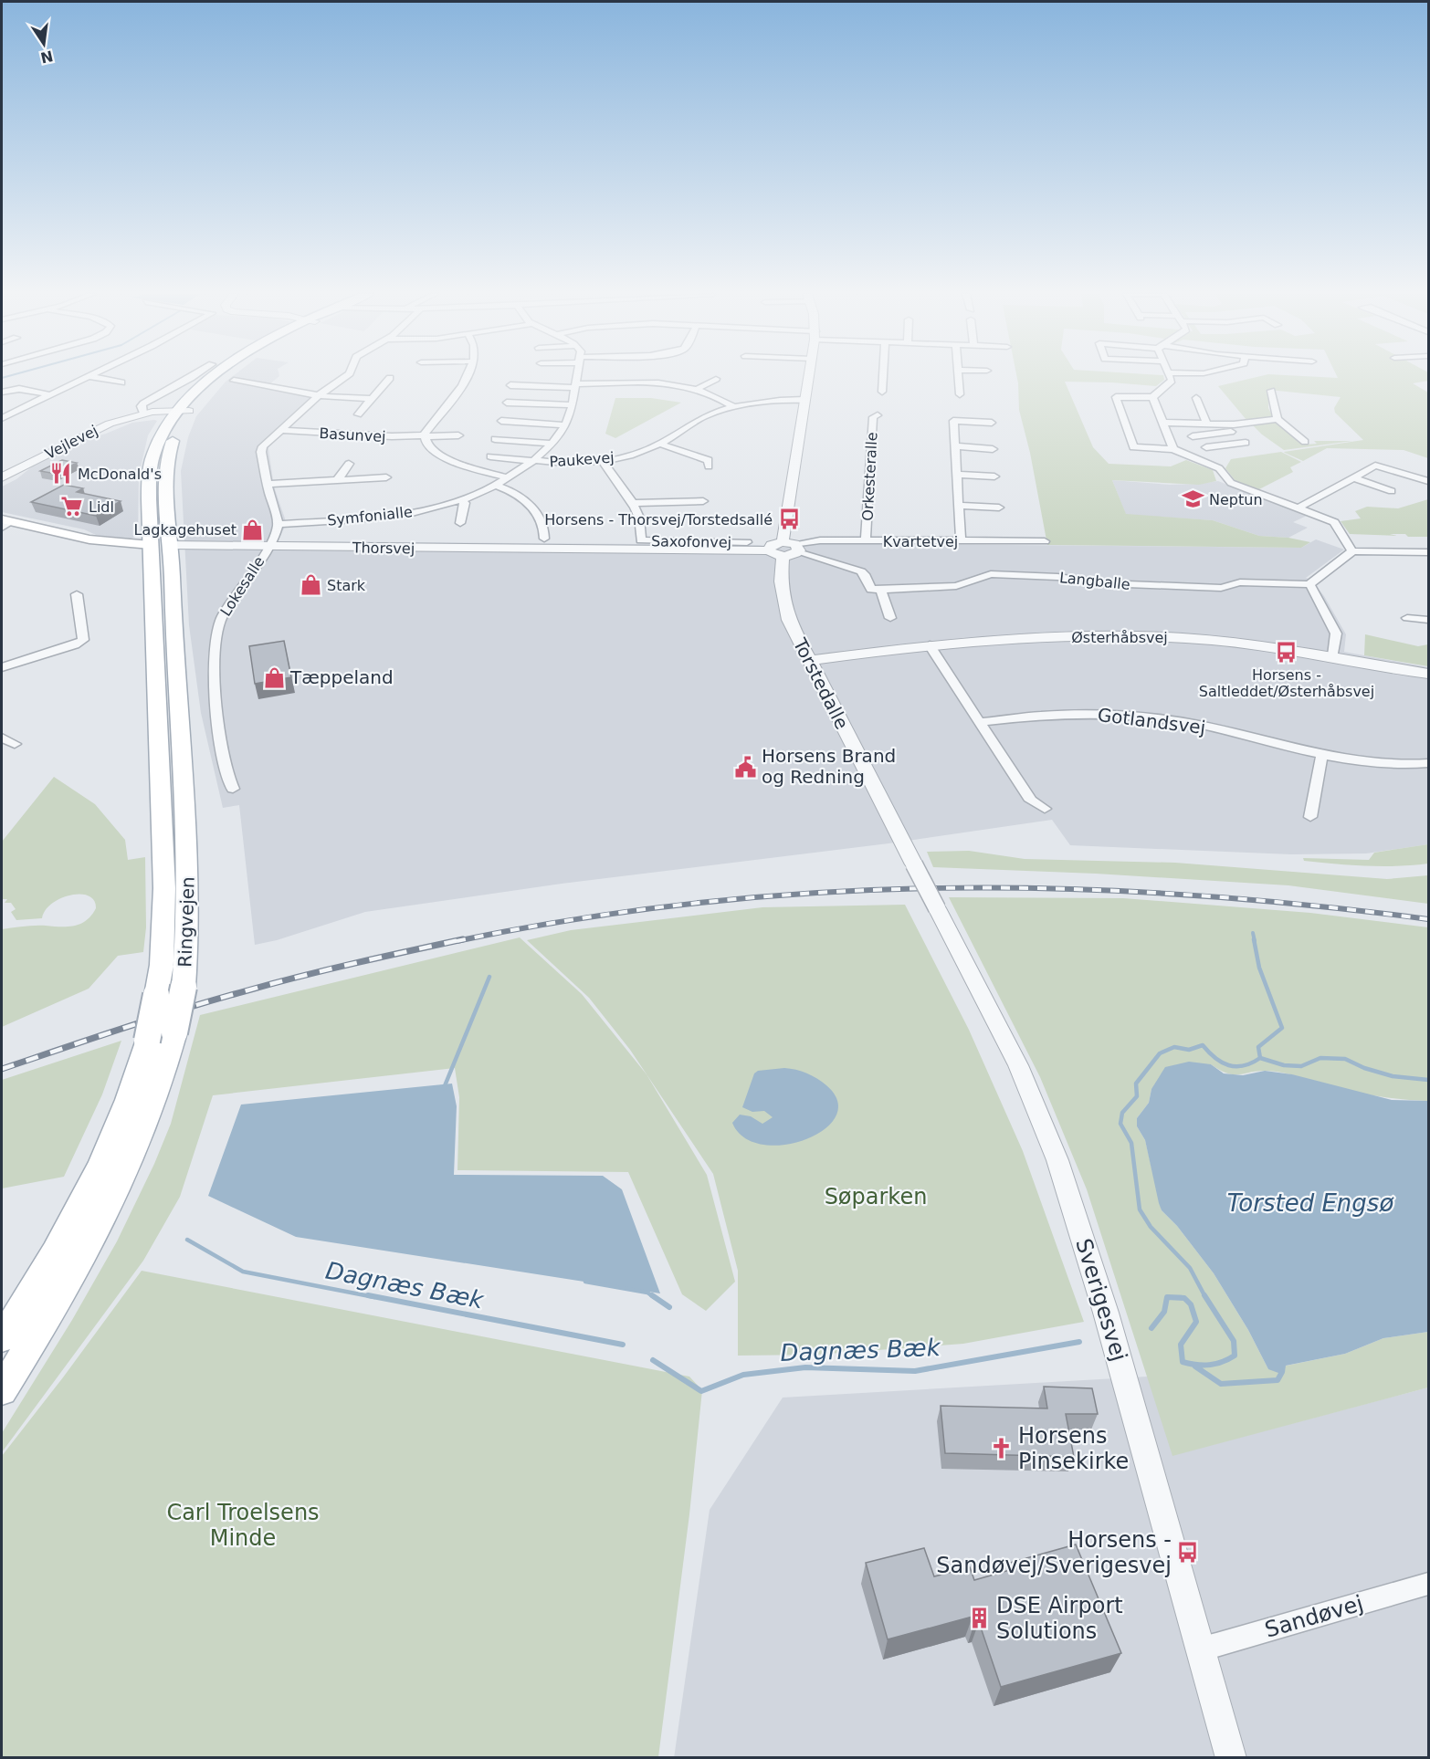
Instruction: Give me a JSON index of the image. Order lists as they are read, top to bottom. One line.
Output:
{"streets":{"main road":["Thorsvej","Ringvejen"],"street":["Basunvej","Vejlevej","Paukevej","Orkesteralle","Symfonialle","Saxofonvej","Kvartetvej","Langballe","Lokesalle","Østerhåbsvej","Torstedalle","Gotlandsvej","Sverigesvej","Sandøvej"]},"crossings":[["Vejlevej","Ringvejen"],["Paukevej","Symfonialle"],["Paukevej","Saxofonvej"],["Paukevej","Torstedalle"],["Orkesteralle","Kvartetvej"],["Symfonialle","Lokesalle"],["Thorsvej","Lokesalle"],["Thorsvej","Torstedalle"],["Thorsvej","Ringvejen"],["Østerhåbsvej","Torstedalle"],["Torstedalle","Sverigesvej"],["Sverigesvej","Sandøvej"]],"water":["Torsted Engsø","Dagnæs Bæk"],"parks":["Søparken","Carl Troelsens Minde"],"places":{"restaurant":["McDonald's"],"school or university":["Neptun"],"supermarket":["Lidl"],"bus stop":["Horsens - Thorsvej/Torstedsallé","Horsens - Saltleddet/Østerhåbsvej","Horsens - Sandøvej/Sverigesvej"],"shop":["Lagkagehuset","Stark","Tæppeland"],"public building":["Horsens Brand og Redning"],"church":["Horsens Pinsekirke"],"building":["DSE Airport Solutions"]},"north":"bottom"}
